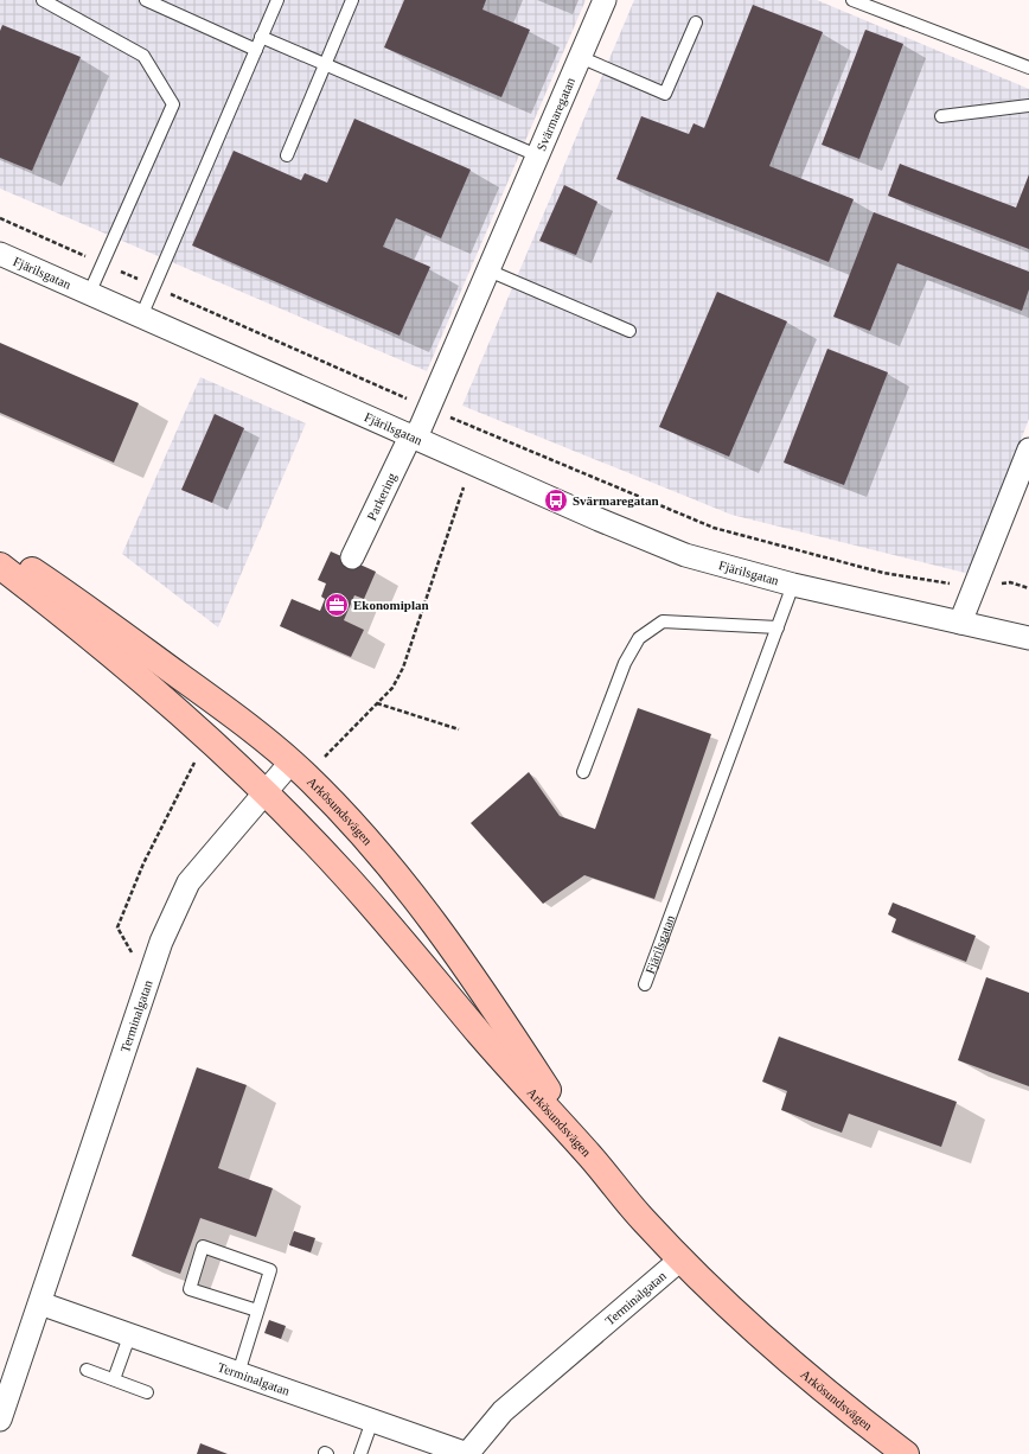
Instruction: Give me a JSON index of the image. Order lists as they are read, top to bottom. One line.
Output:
{"streets":{"main road":["Arkösundsvägen"],"street":["Svärmaregatan","Fjärilsgatan","Parkering","Terminalgatan"]},"crossings":[["Svärmaregatan","Fjärilsgatan"],["Svärmaregatan","Parkering"],["Fjärilsgatan","Parkering"],["Arkösundsvägen","Terminalgatan"]],"places":{"bus stop":["Svärmaregatan"],"office":["Ekonomiplan"]}}
